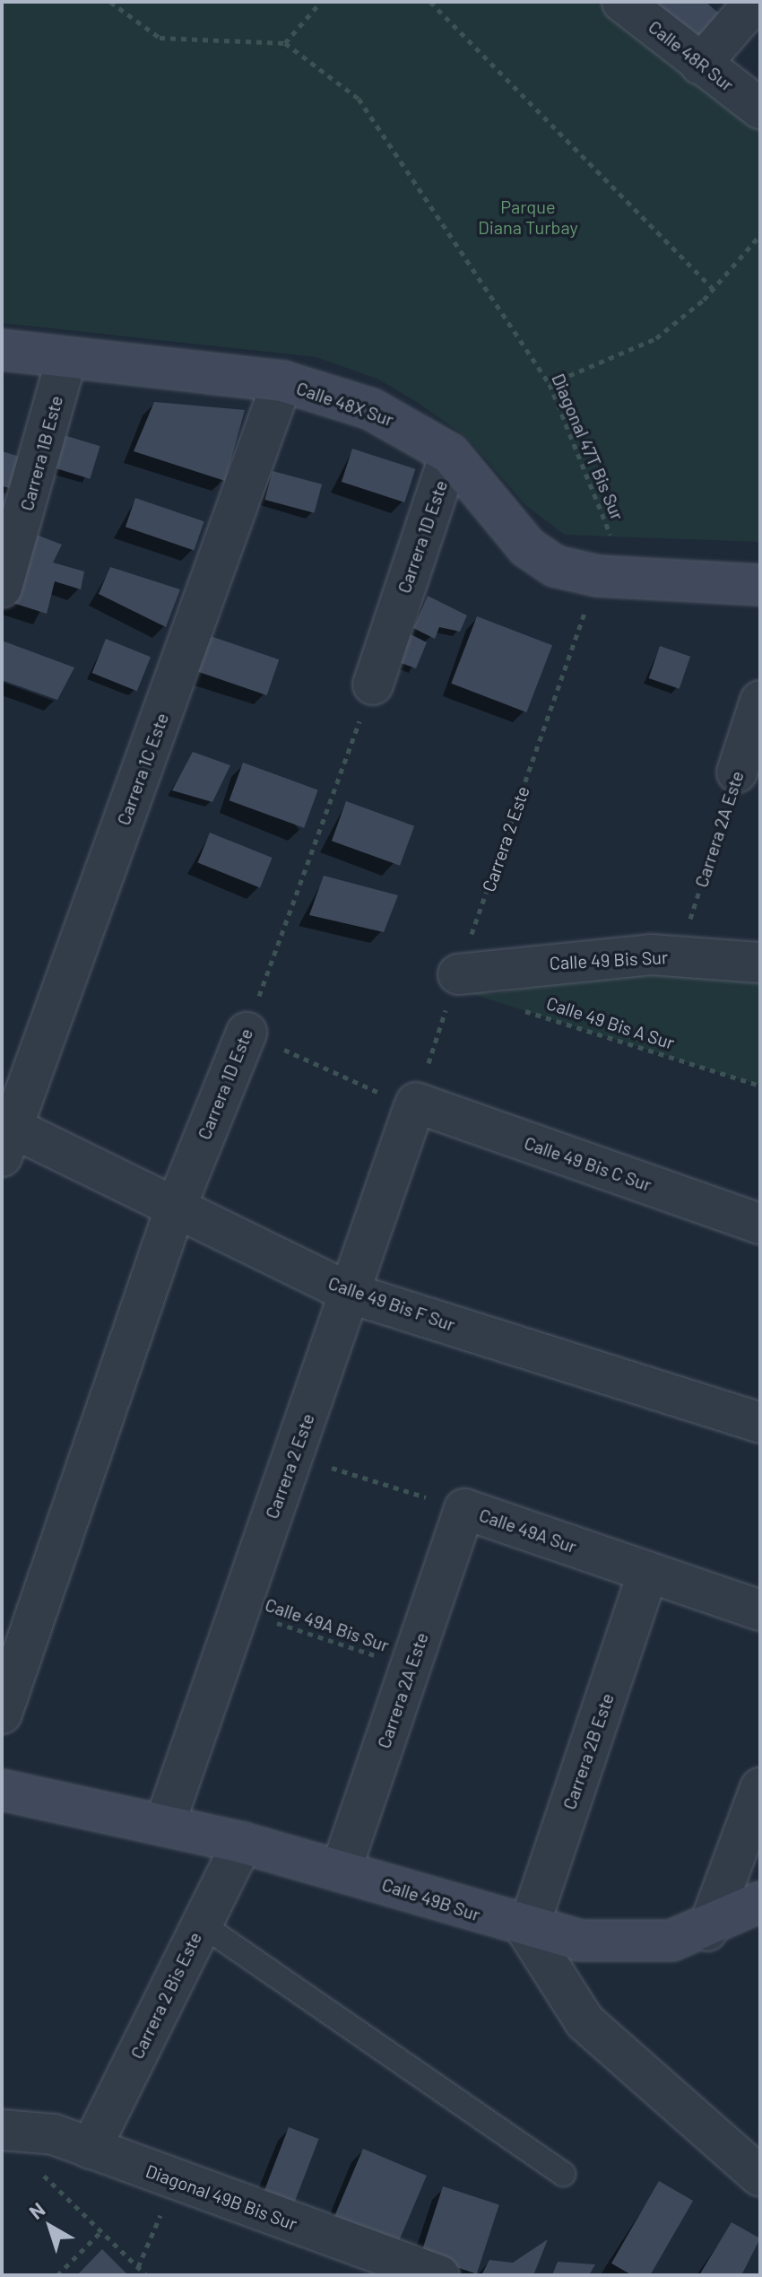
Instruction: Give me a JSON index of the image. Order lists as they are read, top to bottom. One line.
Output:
{"streets":{"street":["Calle 48R Sur","Calle 48X Sur","Carrera 1B Este","Carrera 1D Este","Carrera 1C Este","Carrera 2A Este","Carrera 2 Este","Calle 49 Bis Sur","Calle 49 Bis C Sur","Calle 49 Bis F Sur","Calle 49A Sur","Carrera 2B Este","Calle 49B Sur","Carrera 2 Bis Este","Diagonal 49B Bis Sur"],"path":["Diagonal 47T Bis Sur","Calle 49 Bis A Sur","Calle 49A Bis Sur"]},"crossings":[["Calle 48X Sur","Diagonal 47T Bis Sur"],["Calle 48X Sur","Carrera 1B Este"],["Calle 48X Sur","Carrera 1D Este"],["Calle 48X Sur","Carrera 1C Este"],["Calle 48X Sur","Carrera 2 Este"],["Diagonal 47T Bis Sur","Carrera 2 Este"],["Carrera 1D Este","Calle 49 Bis F Sur"],["Carrera 1C Este","Calle 49 Bis F Sur"],["Carrera 2A Este","Calle 49 Bis Sur"],["Carrera 2A Este","Calle 49A Sur"],["Carrera 2A Este","Calle 49A Bis Sur"],["Carrera 2A Este","Calle 49B Sur"],["Carrera 2 Este","Calle 49 Bis Sur"],["Carrera 2 Este","Calle 49 Bis C Sur"],["Carrera 2 Este","Calle 49 Bis F Sur"],["Carrera 2 Este","Calle 49A Sur"],["Carrera 2 Este","Calle 49A Bis Sur"],["Carrera 2 Este","Calle 49B Sur"],["Calle 49A Sur","Carrera 2B Este"],["Carrera 2B Este","Calle 49B Sur"],["Calle 49B Sur","Carrera 2 Bis Este"],["Carrera 2 Bis Este","Diagonal 49B Bis Sur"]],"parks":["Parque Diana Turbay"],"north":"top left"}
